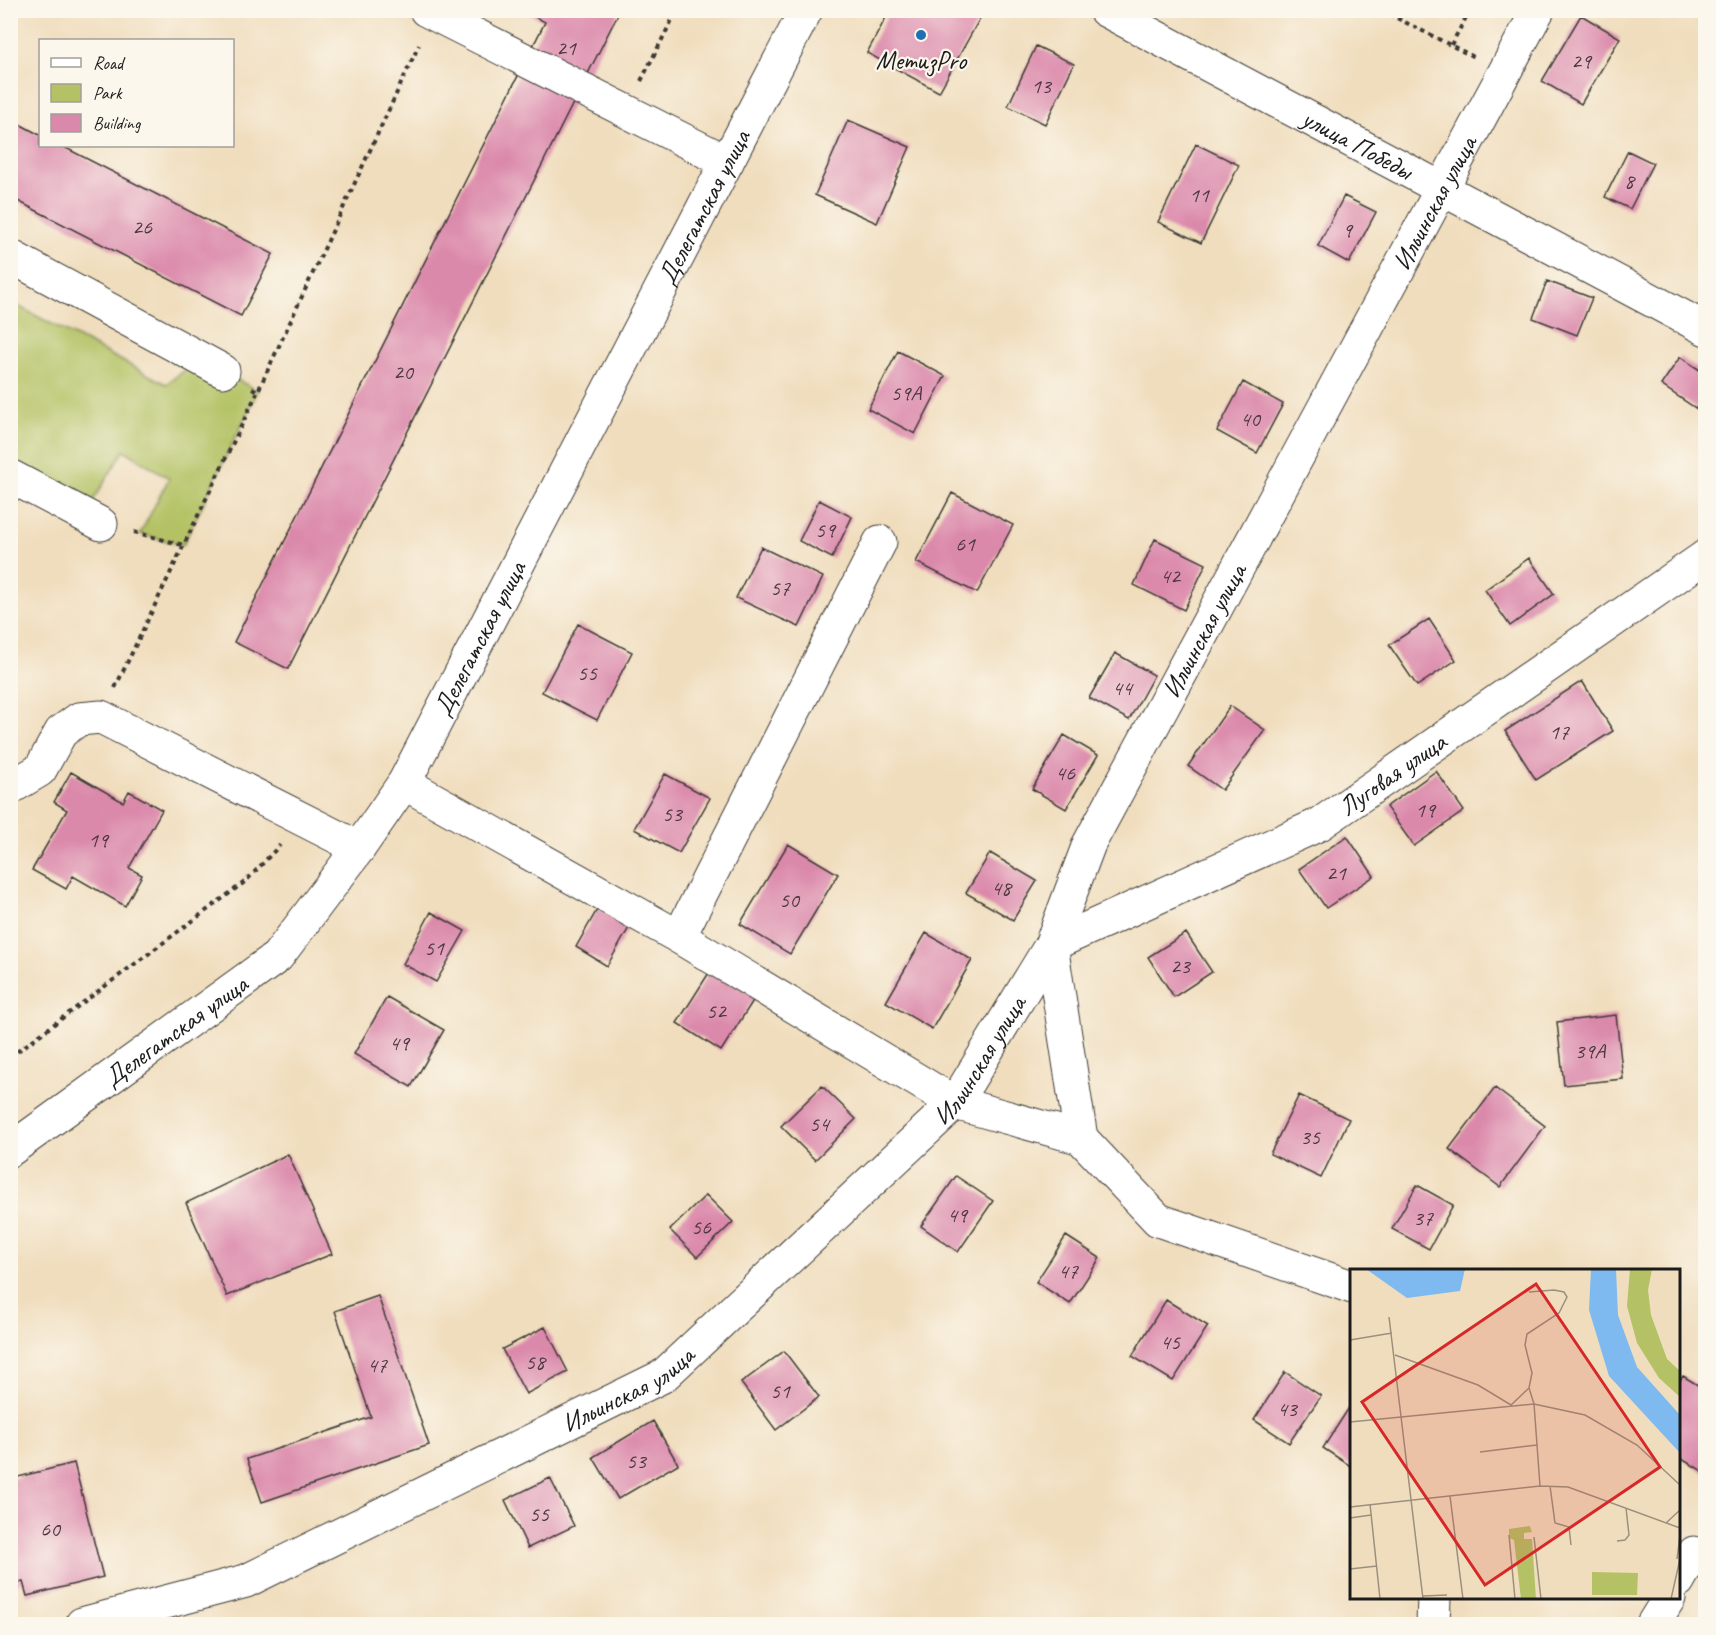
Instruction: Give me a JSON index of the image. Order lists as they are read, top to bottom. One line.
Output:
{"streets":{"street":["улица Победы","Ильинская улица","Делегатская улица","Луговая улица"]},"crossings":[["улица Победы","Ильинская улица"],["Ильинская улица","Луговая улица"]],"places":["МетизPro"],"house_numbers":["21","29","13","8","11","26","9","20","59А","40","59","61","42","57","55","44","17","46","19","53","19","21","48","50","51","23","52","49","39А","54","35","49","37","56","47","45","58","47","51","43","53","55","60"],"legend":["Road","Park","Building"]}
